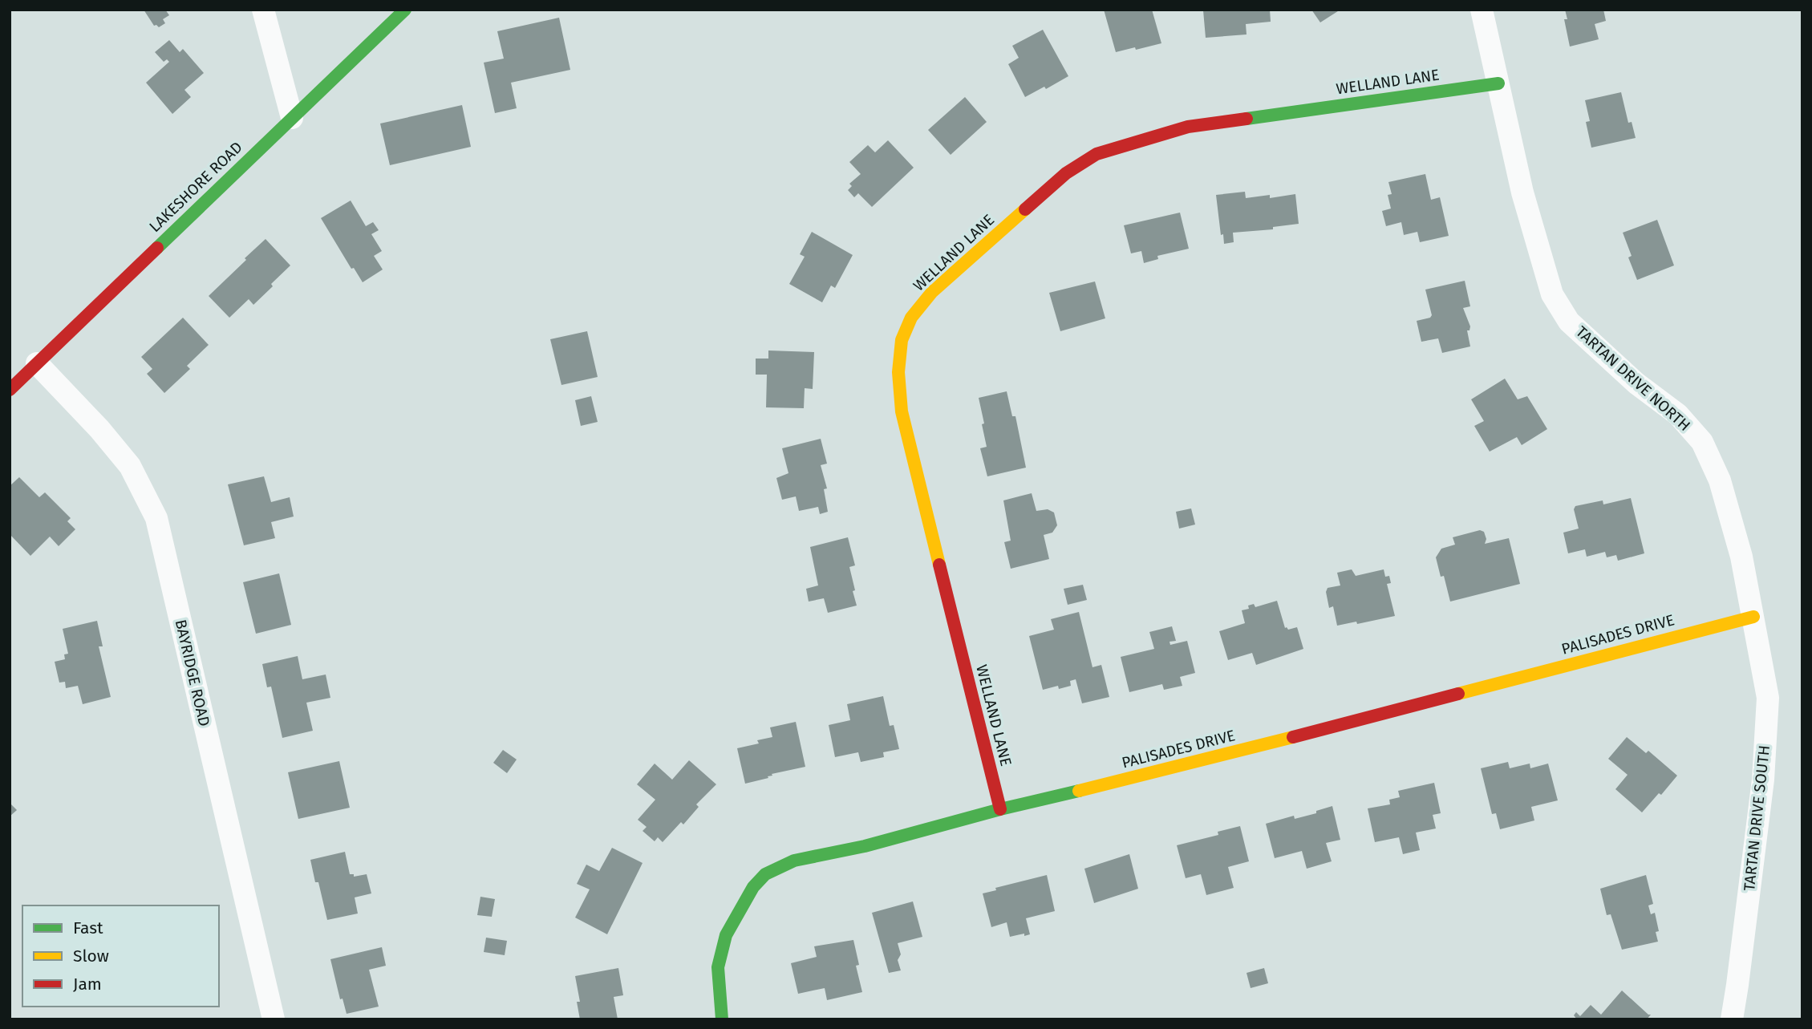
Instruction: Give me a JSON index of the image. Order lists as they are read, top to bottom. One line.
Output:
{"streets":{"street":["WELLAND LANE","LAKESHORE ROAD","TARTAN DRIVE NORTH","PALISADES DRIVE","BAYRIDGE ROAD","TARTAN DRIVE SOUTH"]},"crossings":[["WELLAND LANE","TARTAN DRIVE NORTH"],["WELLAND LANE","PALISADES DRIVE"],["LAKESHORE ROAD","BAYRIDGE ROAD"],["TARTAN DRIVE NORTH","PALISADES DRIVE"],["TARTAN DRIVE NORTH","TARTAN DRIVE SOUTH"],["PALISADES DRIVE","TARTAN DRIVE SOUTH"]],"legend":["Fast","Slow","Jam"]}
